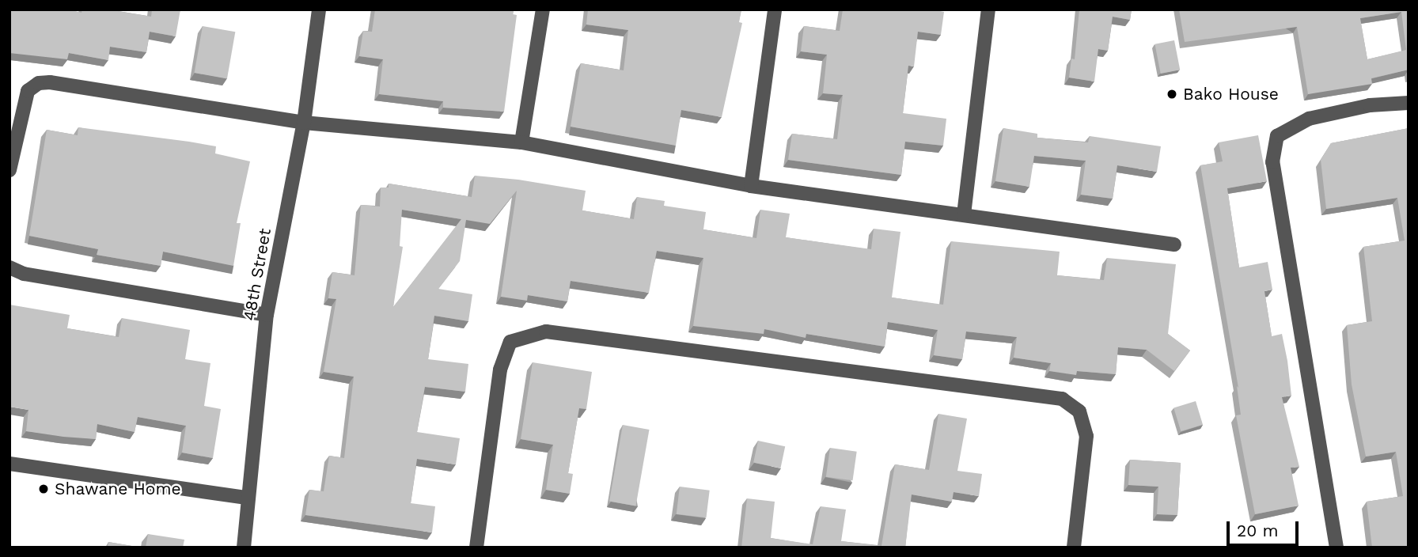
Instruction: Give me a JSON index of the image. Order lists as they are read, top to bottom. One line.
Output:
{"streets":{"street":["48th Street"]},"places":["Bako House","Shawane Home"],"scale_bar":"20 m"}
